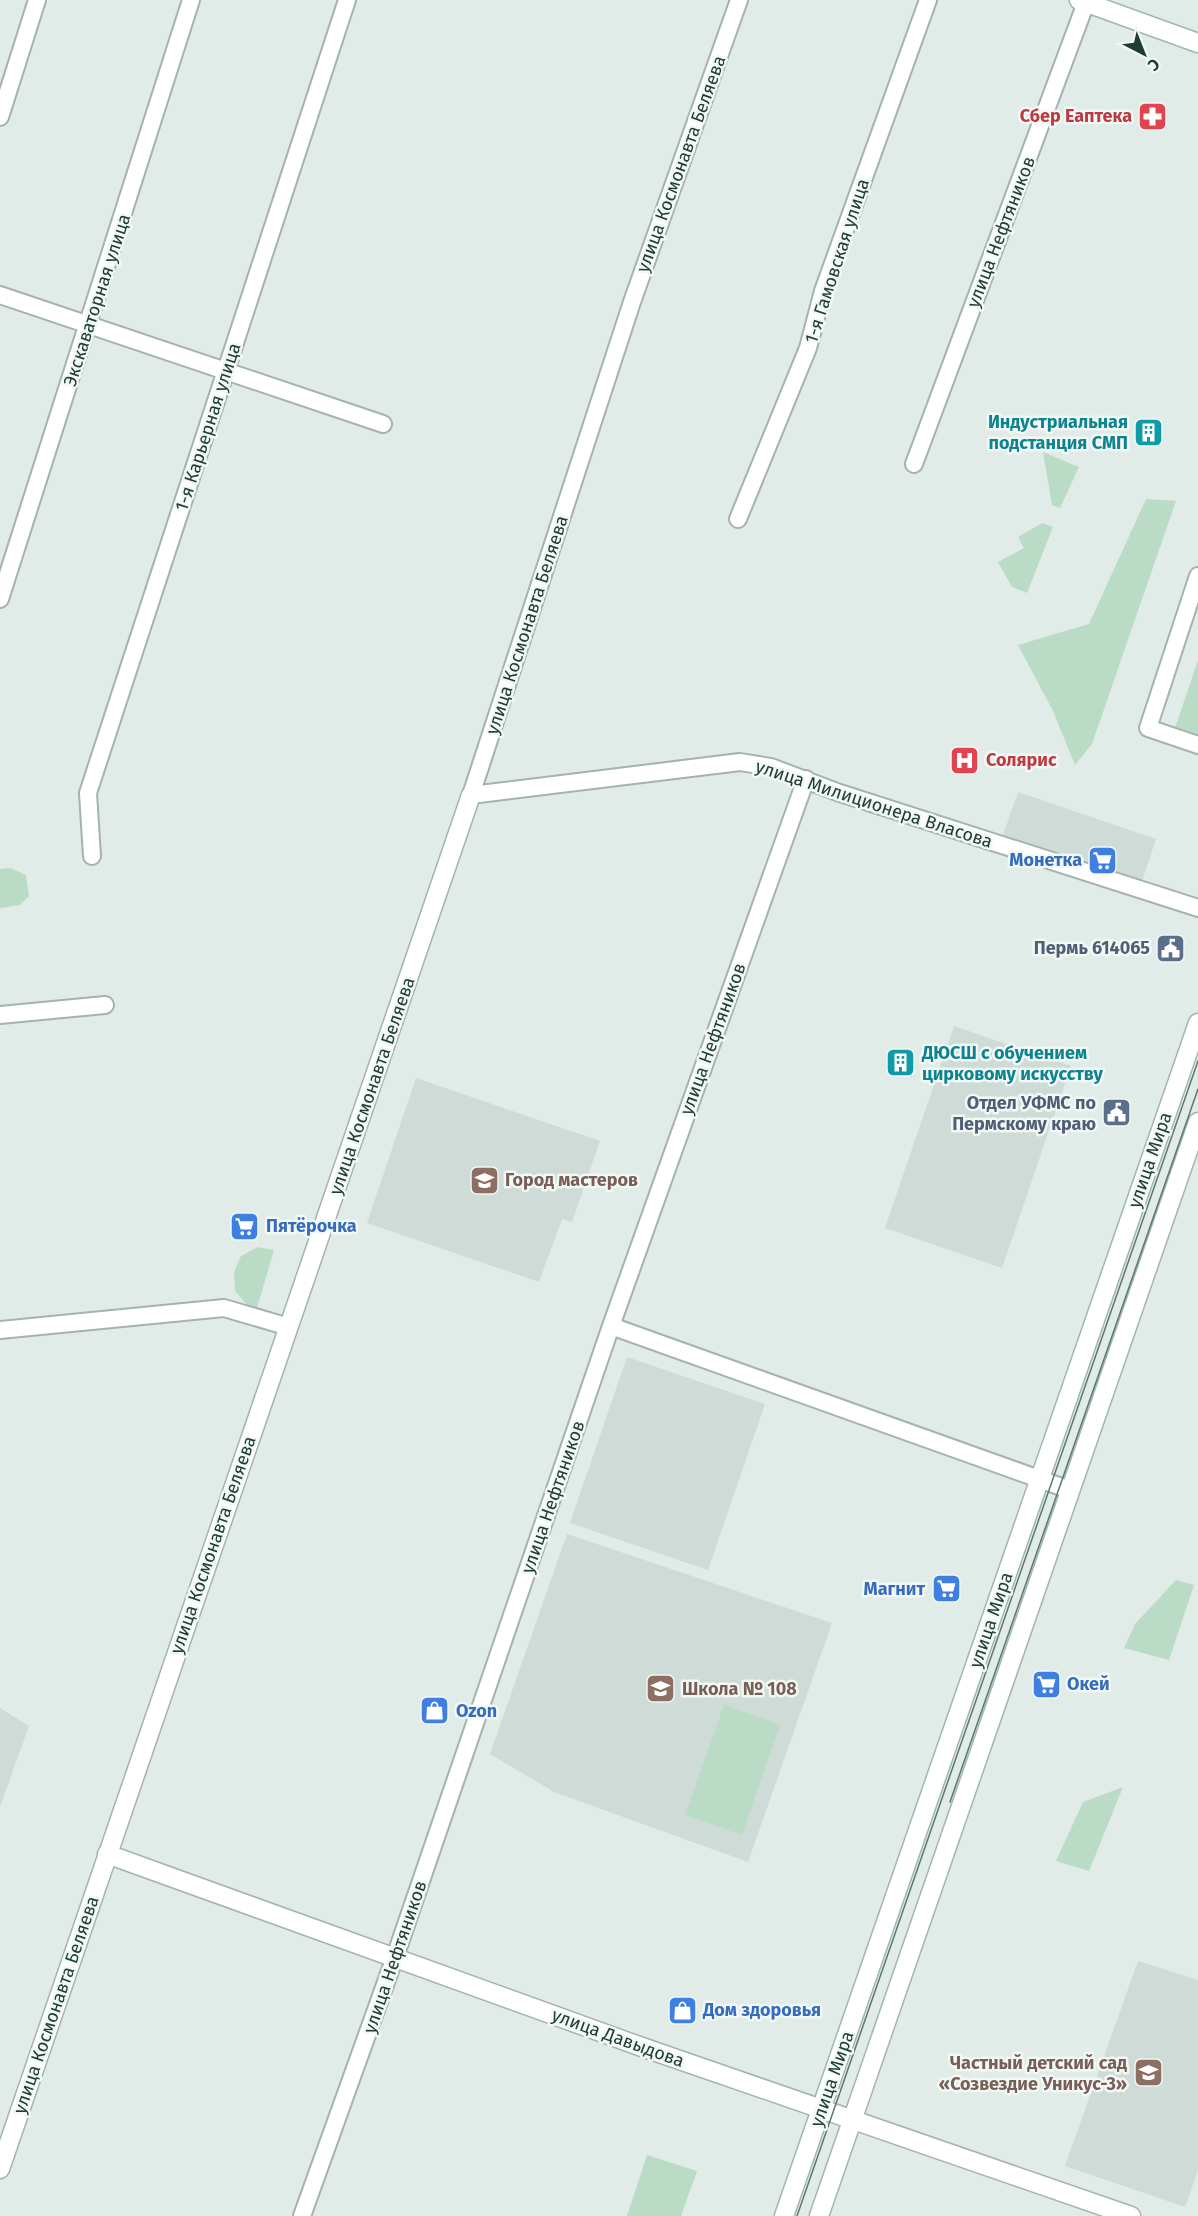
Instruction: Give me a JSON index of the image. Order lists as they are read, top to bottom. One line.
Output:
{"streets":{"main road":["улица Космонавта Беляева","улица Мира","улица Давыдова"],"street":["улица Нефтяников","1-я Гамовская улица","Экскаваторная улица","1-я Карьерная улица","улица Милиционера Власова"]},"crossings":[["улица Космонавта Беляева","улица Милиционера Власова"],["улица Космонавта Беляева","улица Давыдова"],["улица Нефтяников","улица Милиционера Власова"],["улица Нефтяников","улица Давыдова"],["улица Мира","улица Давыдова"]],"places":{"pharmacy":["Сбер Еаптека"],"building":["Индустриальная подстанция СМП","ДЮСШ с обучением цирковому искусству"],"hospital":["Солярис"],"supermarket":["Монетка","Пятёрочка","Магнит","Окей"],"public building":["Пермь 614065","Отдел УФМС по Пермскому краю"],"school or university":["Город мастеров","Школа № 108","Частный детский сад «Созвездие Уникус-3»"],"shop":["Ozon","Дом здоровья"]},"north":"bottom right"}
